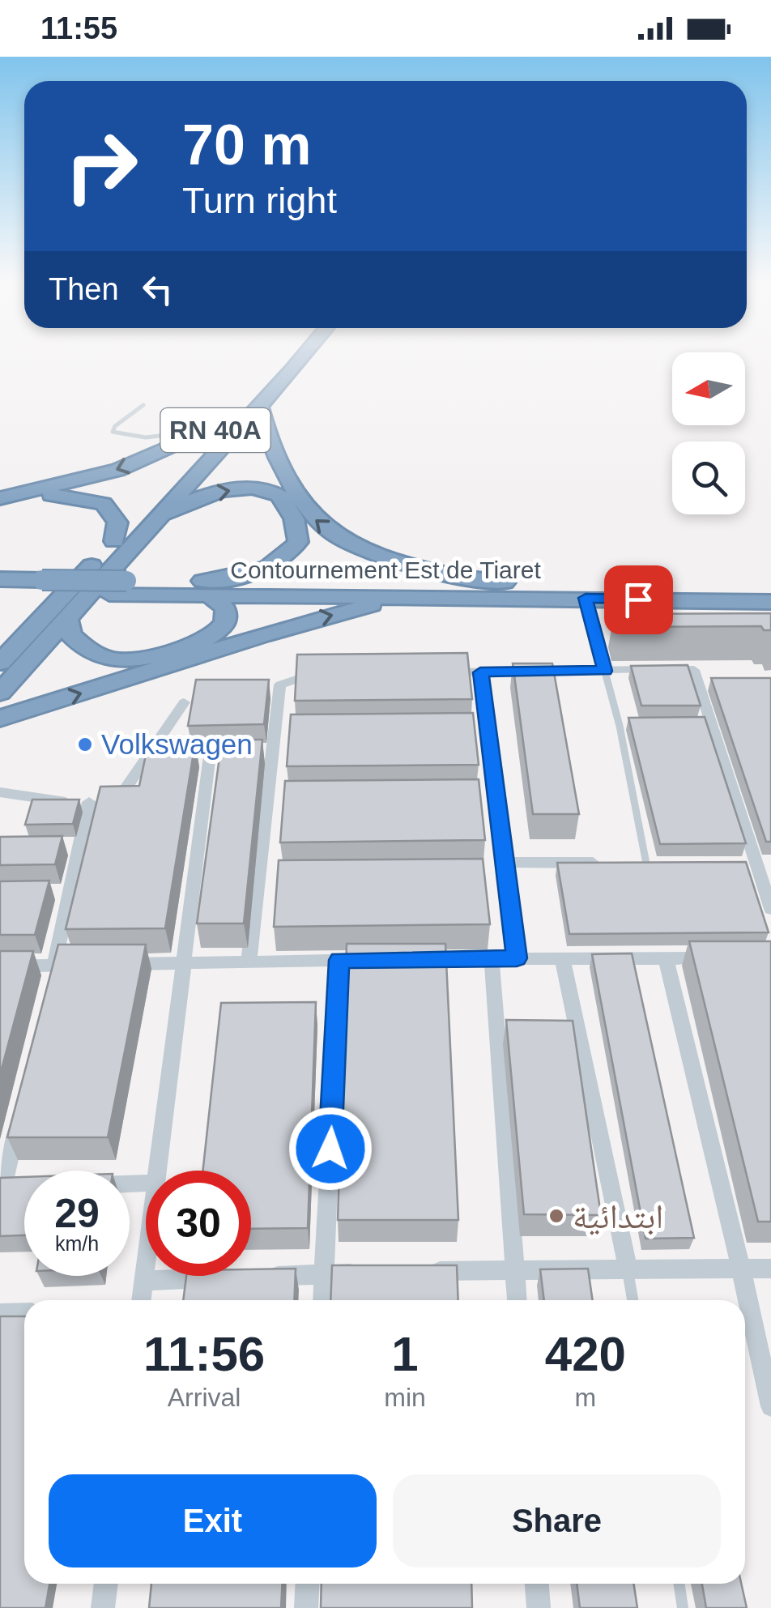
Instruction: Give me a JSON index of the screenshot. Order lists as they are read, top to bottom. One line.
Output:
{"streets":{"highway":["RN 40A","Contournement Est de Tiaret"]},"places":["Volkswagen","ابتدائية"],"north":"left","page":{"status":"11:55","turn":["70 m","Turn right"],"then":"Then","speed":"29 km/h","limit":"30","eta":["11:56","Arrival","1","min","420","m"],"buttons":["Exit","Share"]}}
